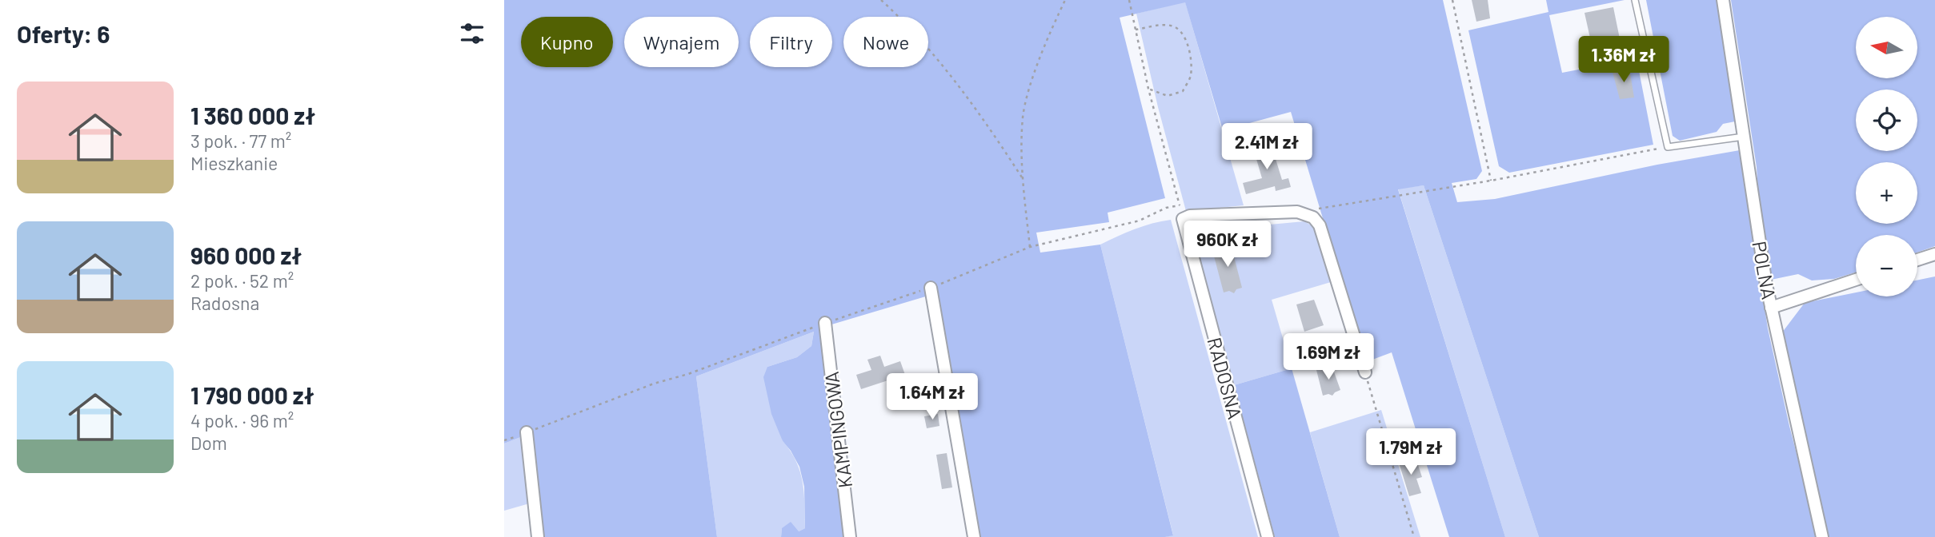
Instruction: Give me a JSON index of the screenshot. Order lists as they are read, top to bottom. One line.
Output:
{"streets":{"street":["POLNA","RADOSNA","KAMPINGOWA"]},"north":"left","page":{"heading":"Oferty: 6","map_buttons":["+","−"],"chip":["Kupno","Wynajem","Filtry","Nowe"],"price":["1.36M zł","2.41M zł","960K zł","1.69M zł","1.64M zł","1.79M zł"],"list":[{"name":"1 360 000 zł","note":"3 pok. · 77 m² · Mieszkanie"},{"name":"960 000 zł","note":"2 pok. · 52 m² · Radosna"},{"name":"1 790 000 zł","note":"4 pok. · 96 m² · Dom"}]}}
